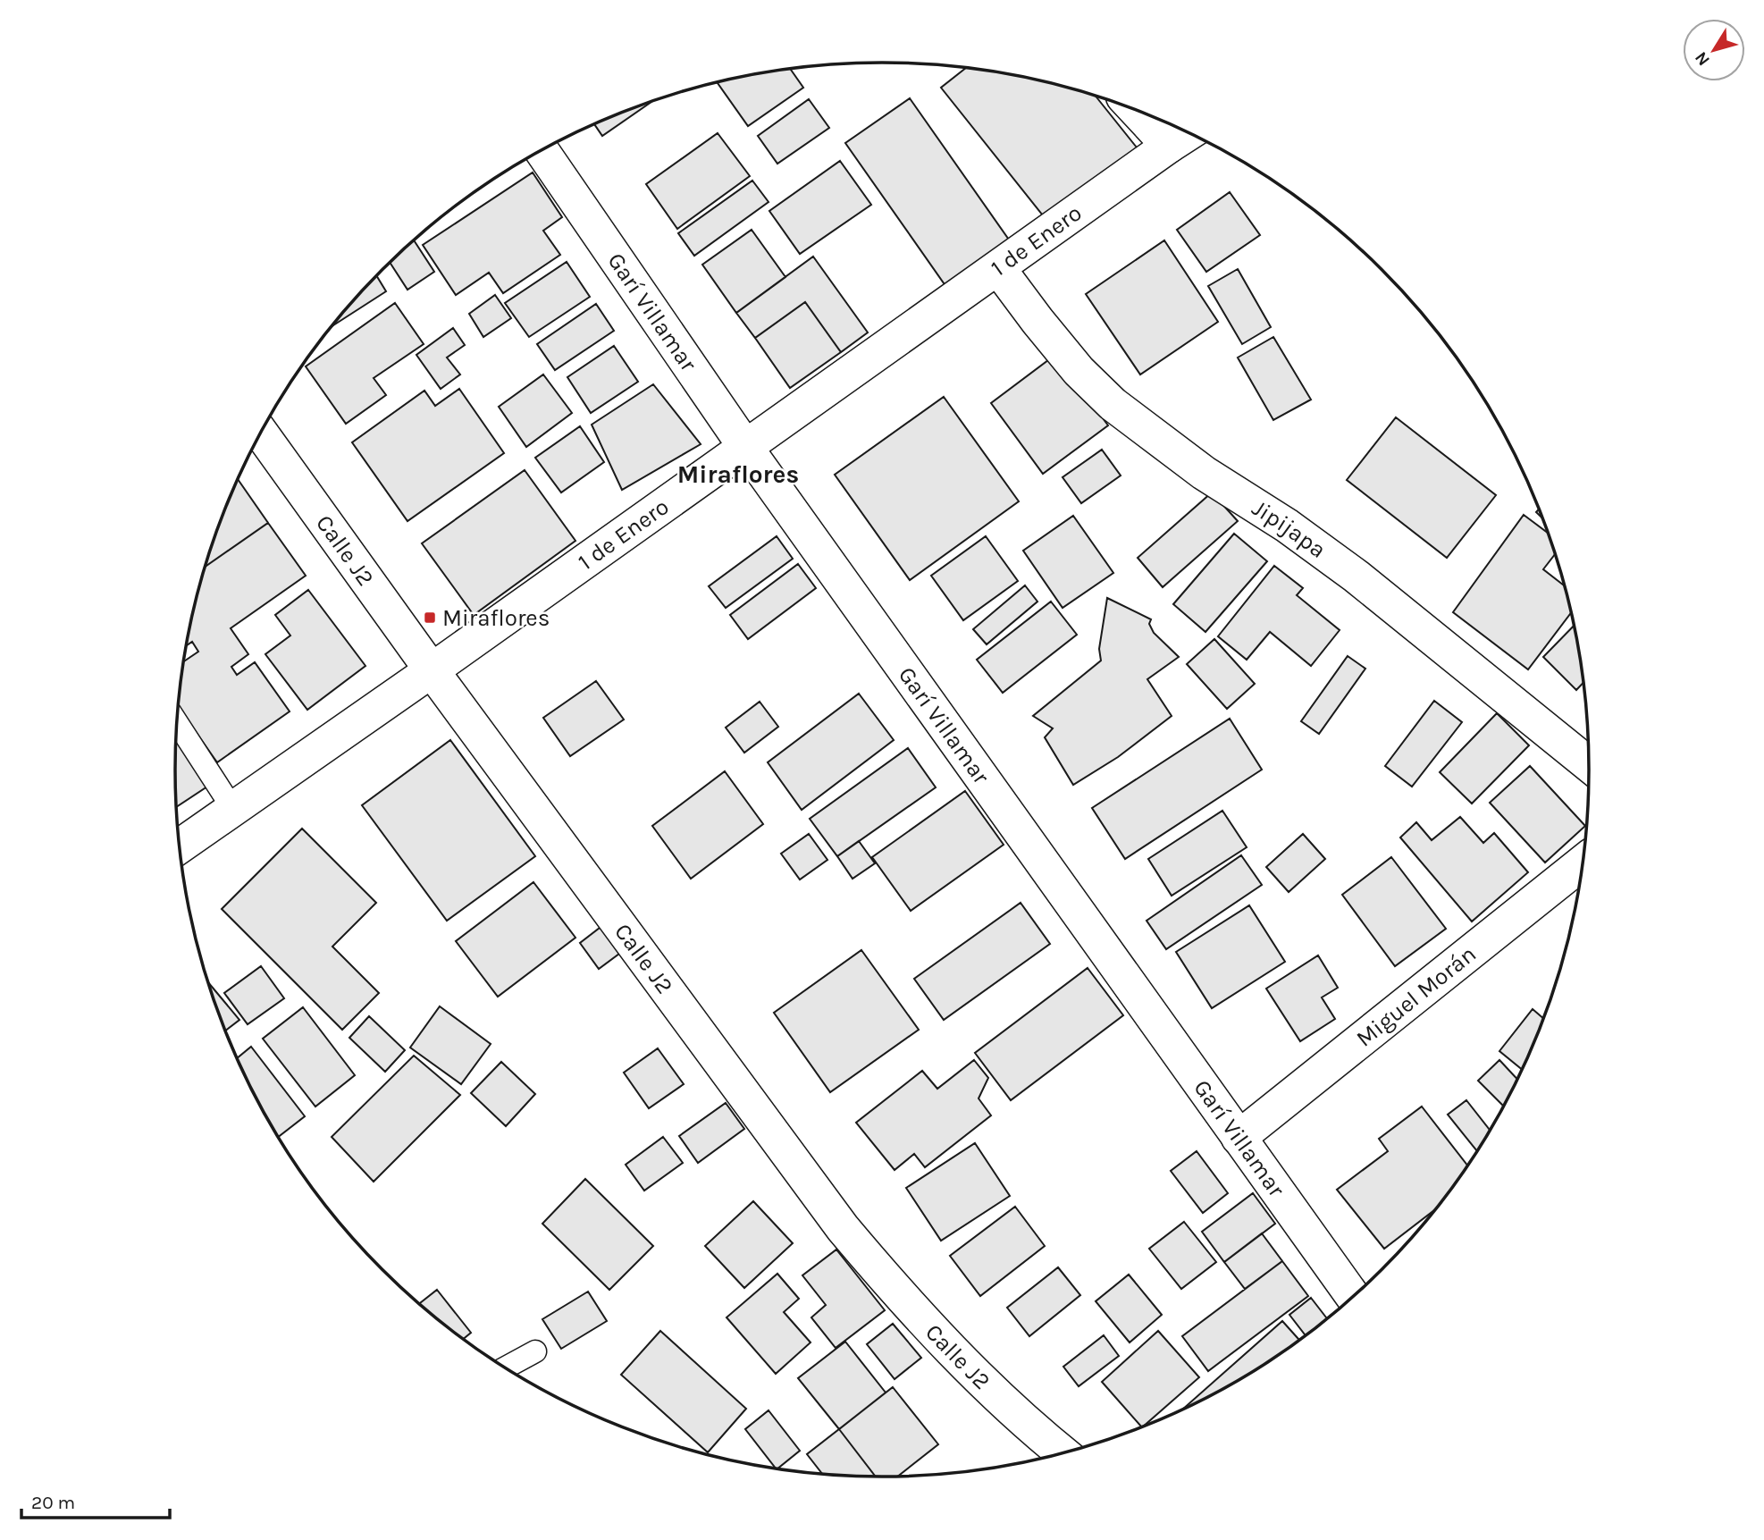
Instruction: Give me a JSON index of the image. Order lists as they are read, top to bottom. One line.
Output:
{"streets":{"street":["1 de Enero","Garí Villamar","Jipijapa","Calle J2","Miguel Morán"]},"crossings":[["1 de Enero","Garí Villamar"],["1 de Enero","Jipijapa"],["1 de Enero","Calle J2"],["Garí Villamar","Miguel Morán"]],"districts":["Miraflores"],"places":{"transit":["Miraflores"]},"scale_bar":"20 m","north":"bottom left"}
